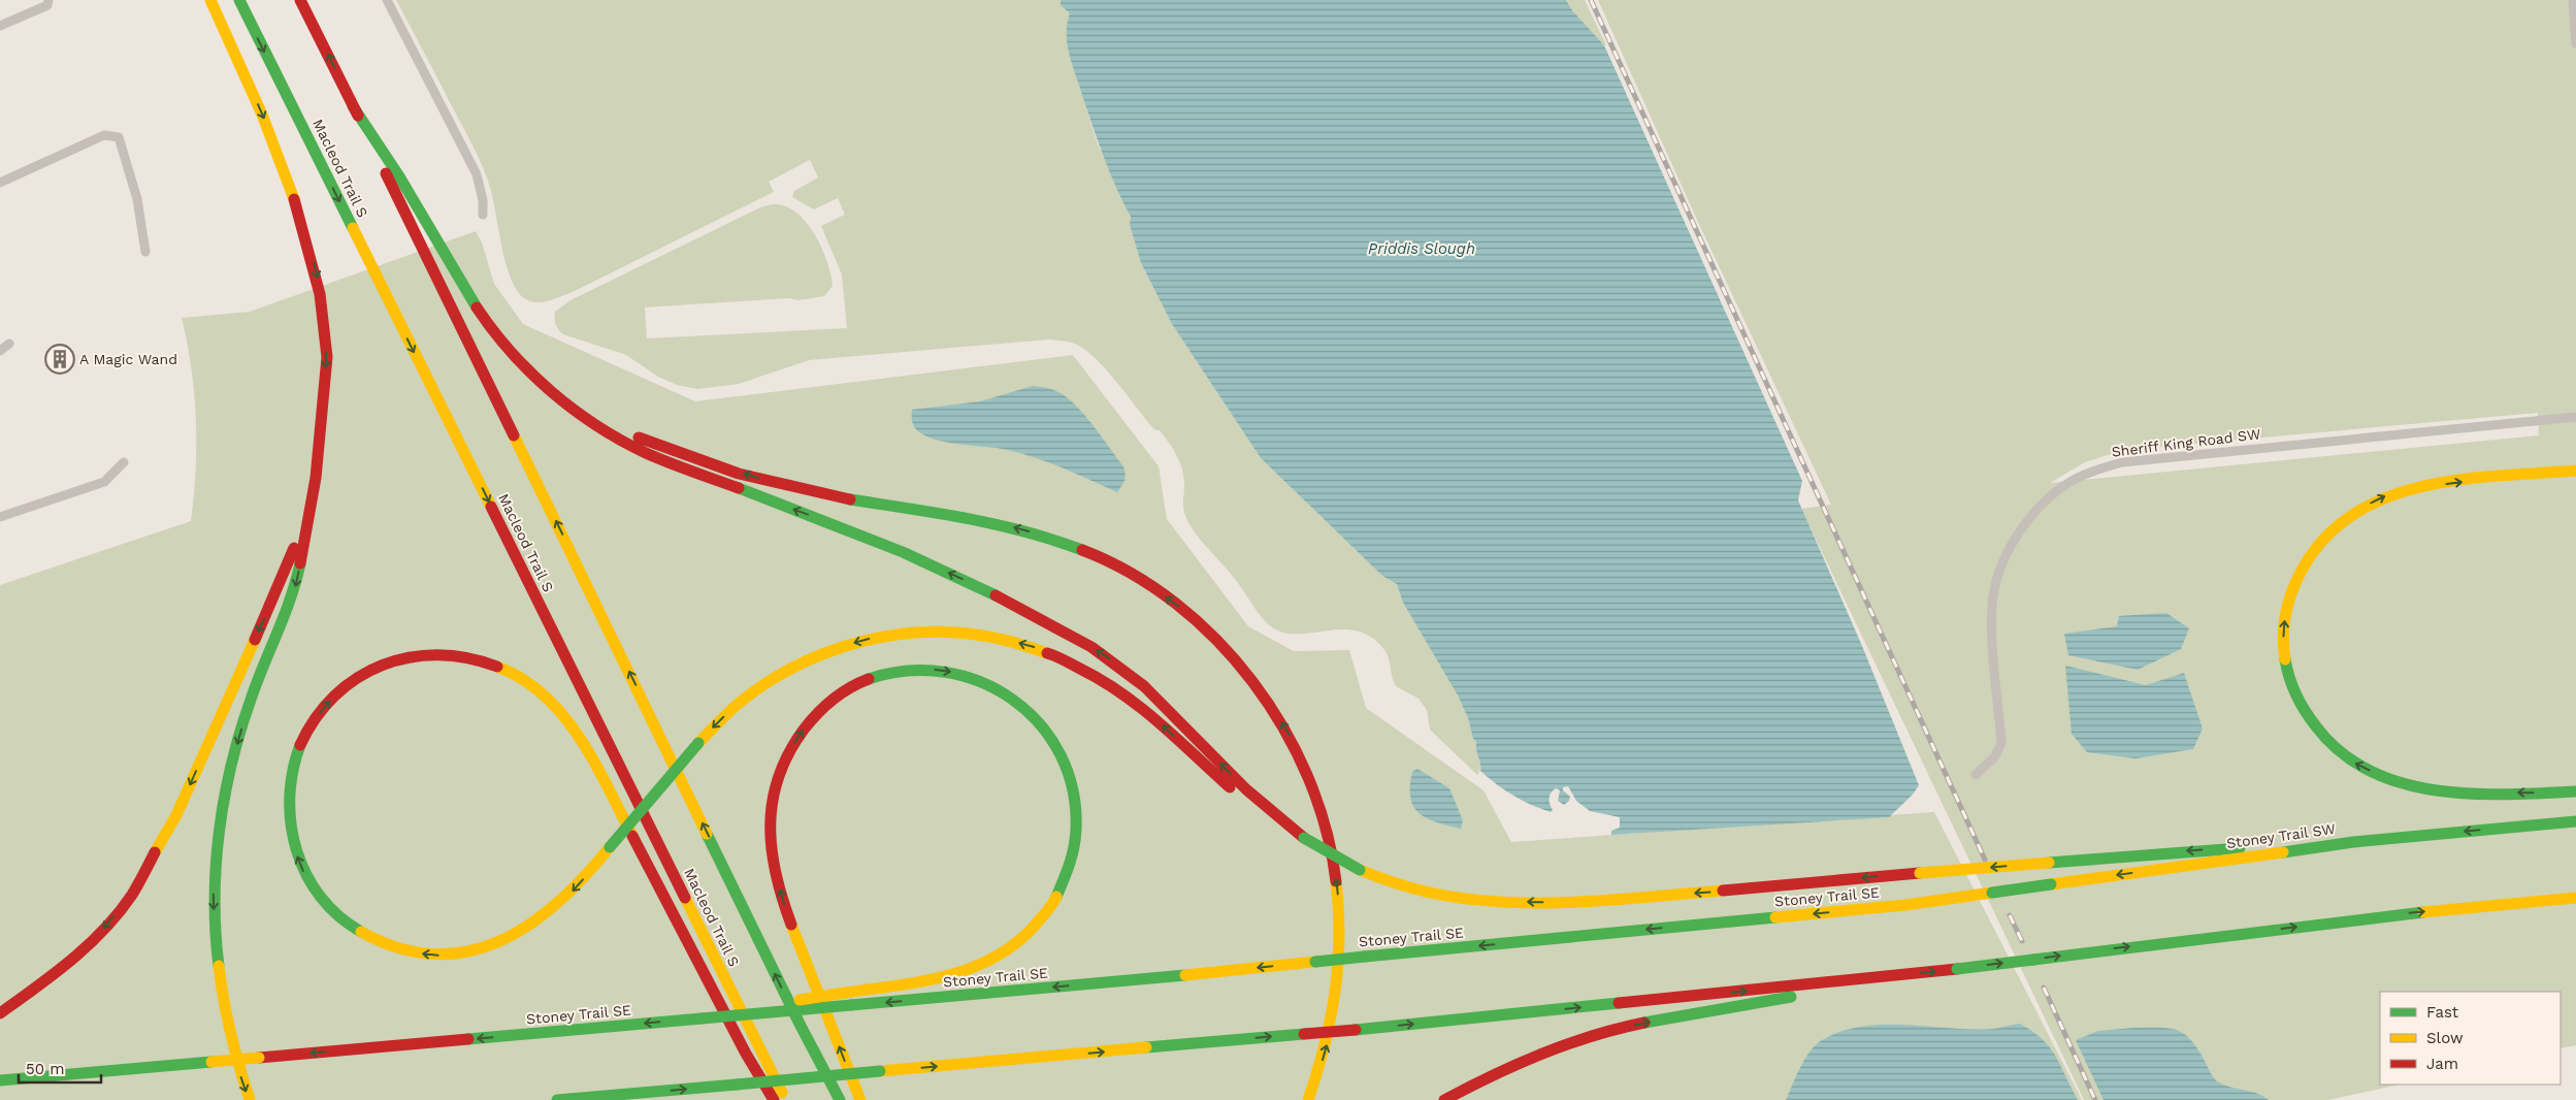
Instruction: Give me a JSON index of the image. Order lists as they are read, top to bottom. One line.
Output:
{"streets":{"highway":["Macleod Trail S","Stoney Trail SW","Stoney Trail SE"],"street":["Sheriff King Road SW"]},"crossings":[["Stoney Trail SW","Stoney Trail SE"]],"water":["Priddis Slough"],"places":{"building":["A Magic Wand"]},"legend":["Fast","Slow","Jam"],"scale_bar":"50 m"}
